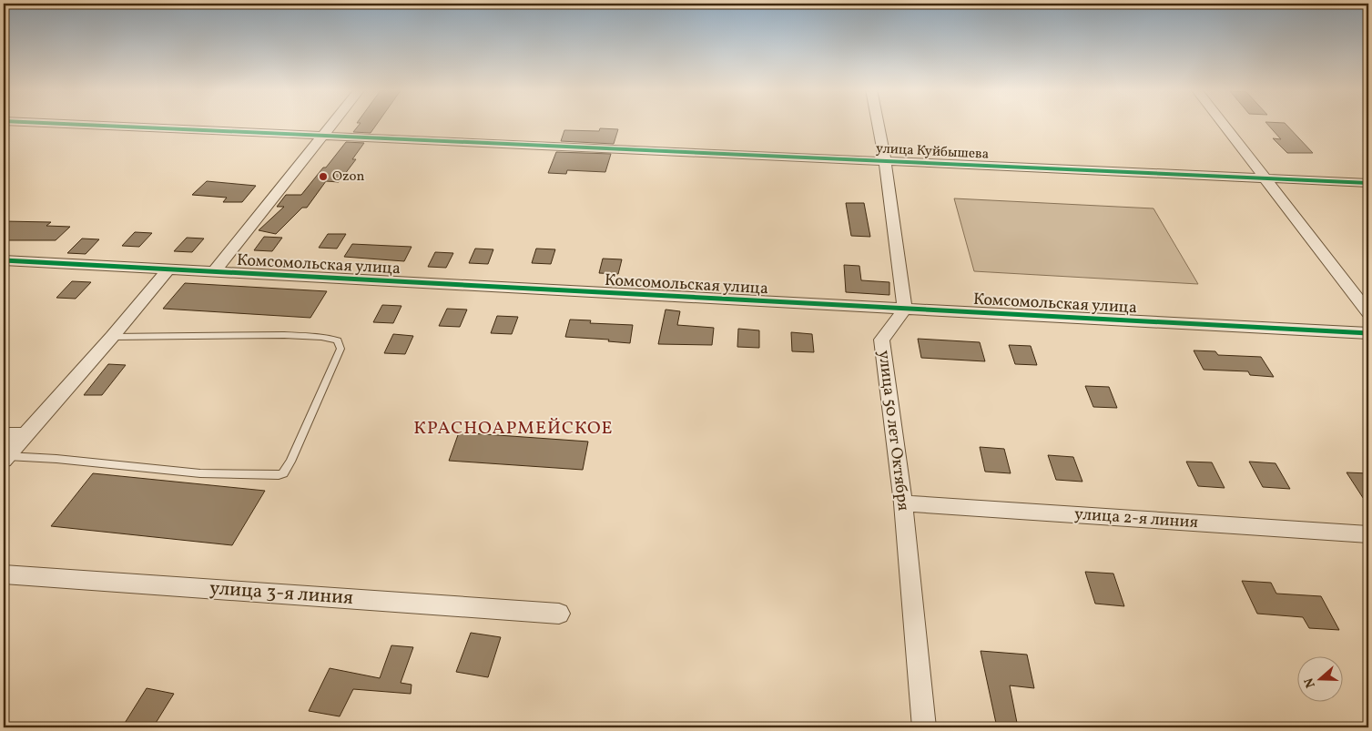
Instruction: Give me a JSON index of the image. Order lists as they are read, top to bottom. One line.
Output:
{"streets":{"street":["улица Куйбышева","Комсомольская улица","улица 50 лет Октября","улица 2-я линия","улица 3-я линия"]},"crossings":[["Комсомольская улица","улица 50 лет Октября"],["улица 50 лет Октября","улица 2-я линия"]],"districts":["КРАСНОАРМЕЙСКОЕ"],"places":["Ozon"],"north":"left"}
